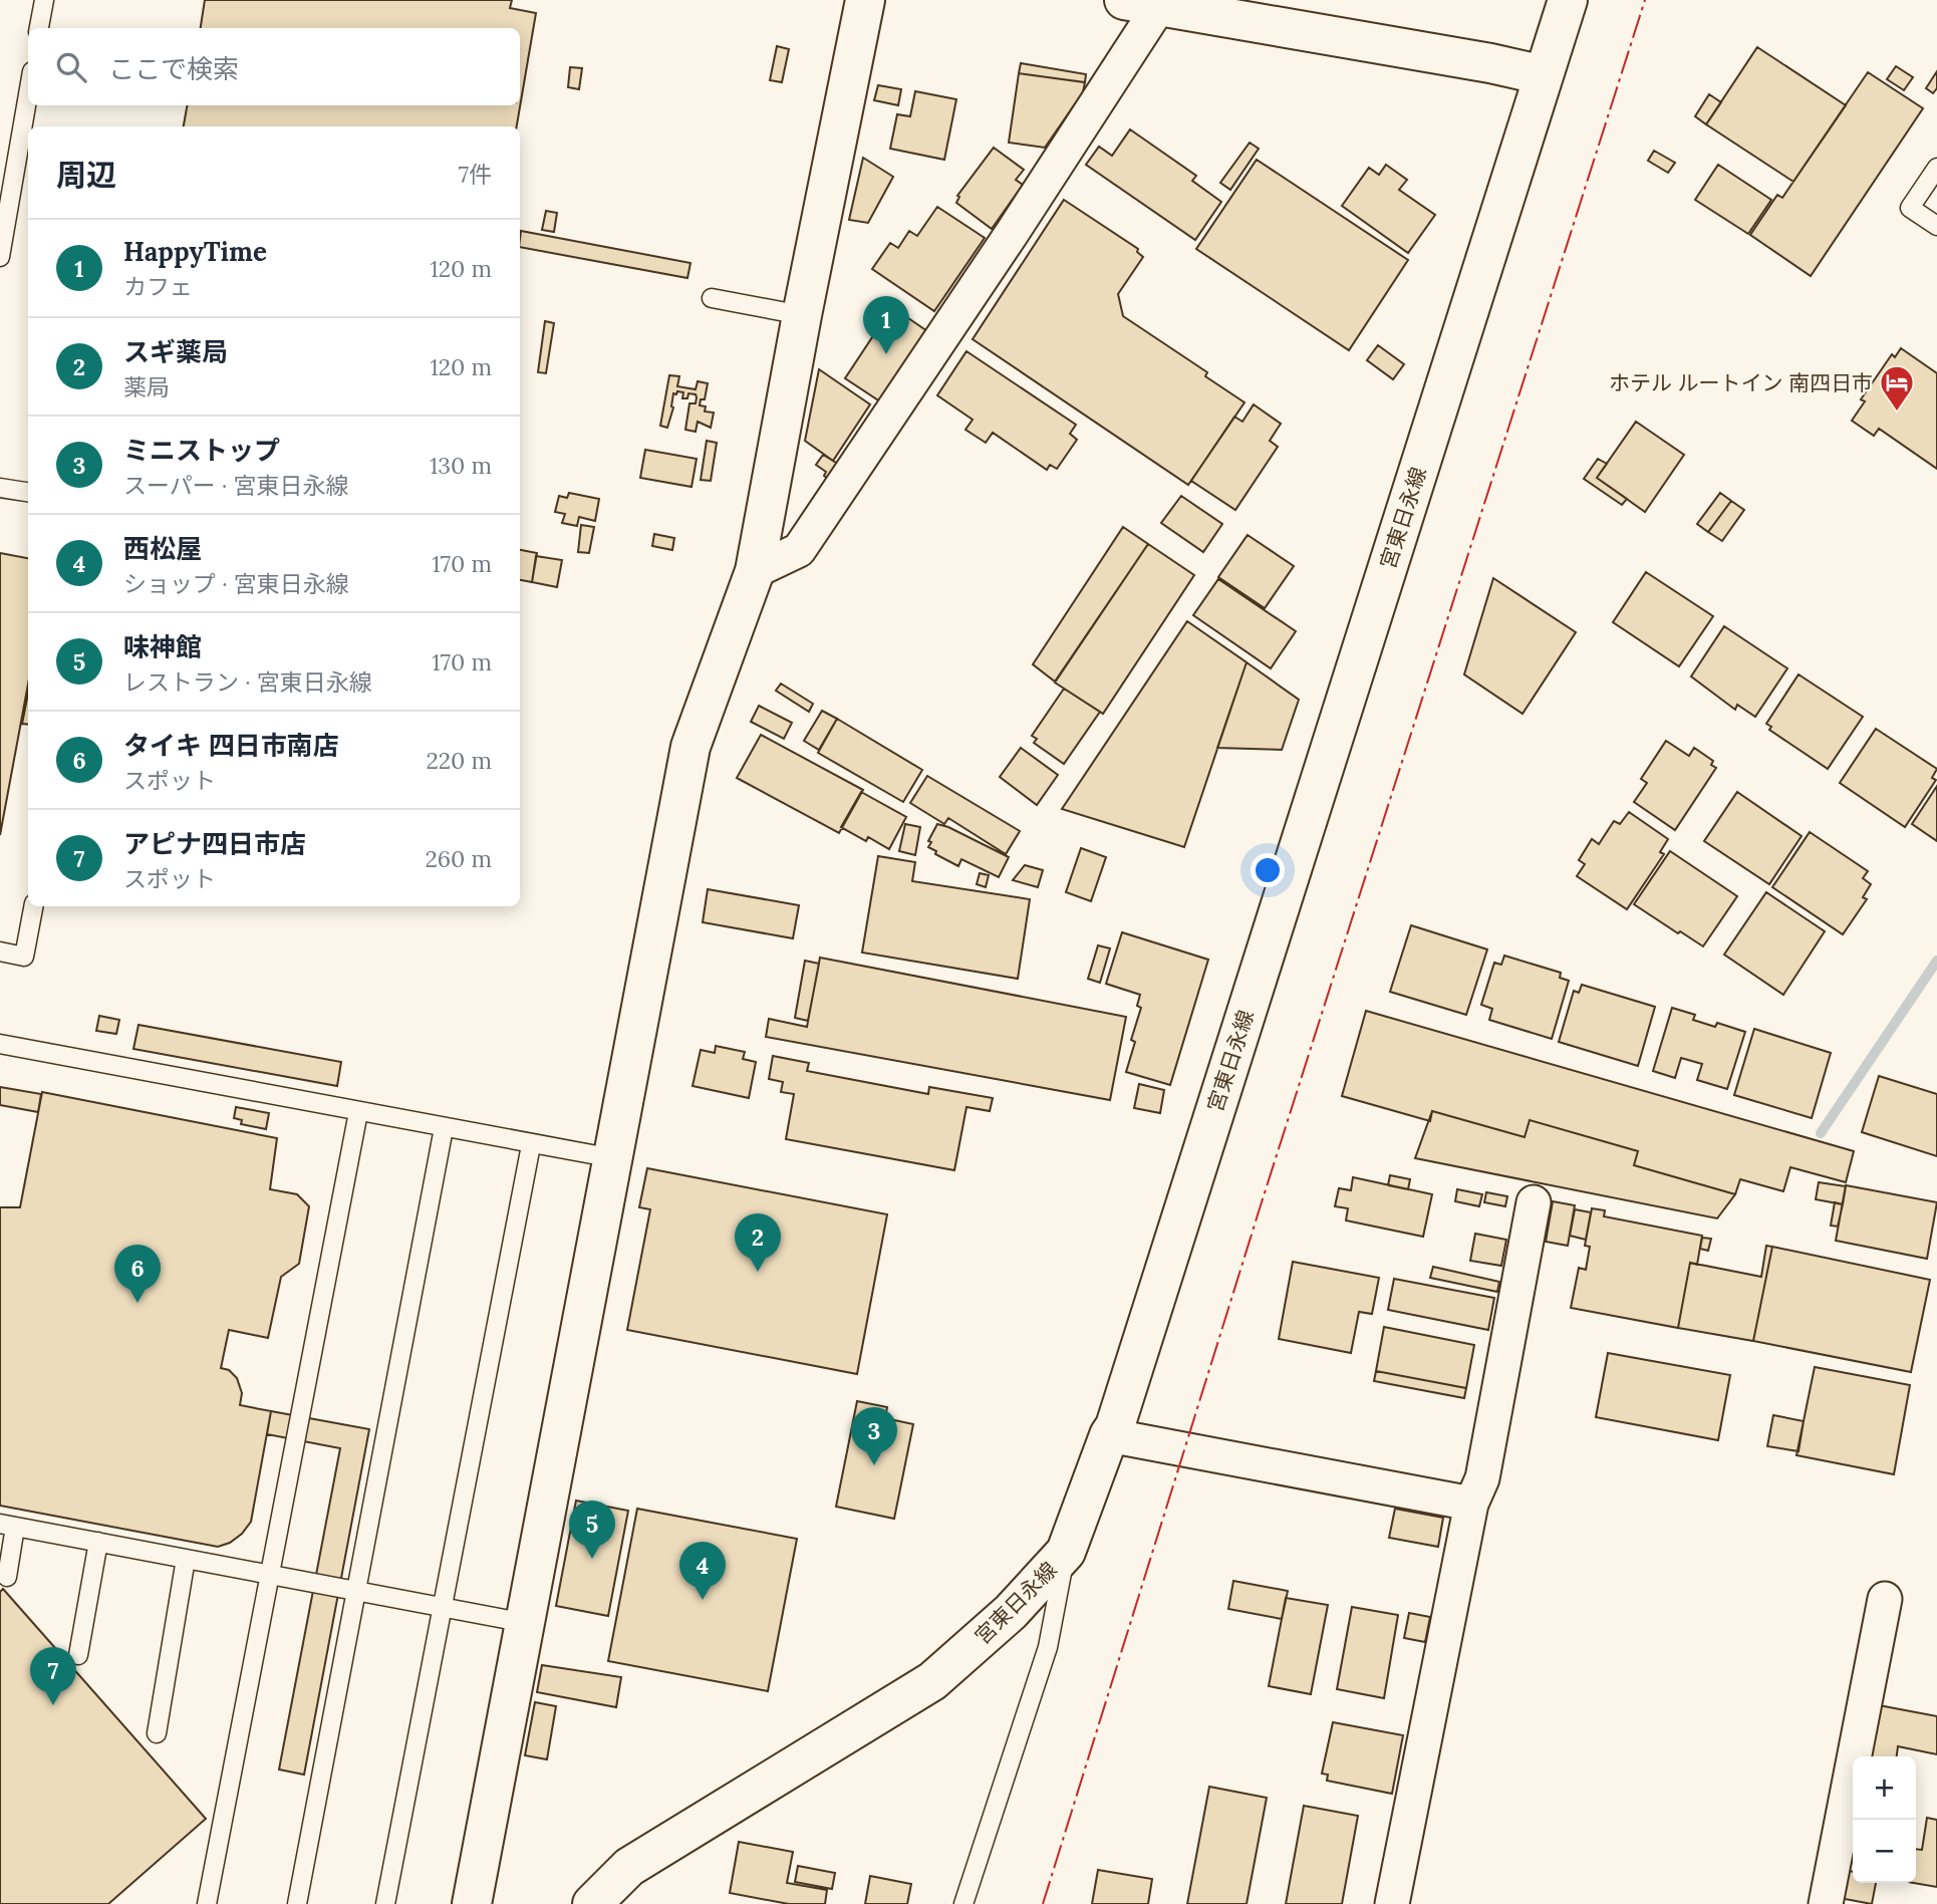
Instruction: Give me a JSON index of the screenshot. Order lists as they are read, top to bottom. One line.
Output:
{"streets":{"street":["宮東日永線"]},"places":{"hotel":["ホテル ルートイン 南四日市"]},"page":{"search":"ここで検索","heading":["周辺","7件"],"list":[{"mark":"1","name":"HappyTime","note":"カフェ","value":"120 m"},{"mark":"2","name":"スギ薬局","note":"薬局","value":"120 m"},{"mark":"3","name":"ミニストップ","note":"スーパー · 宮東日永線","value":"130 m"},{"mark":"4","name":"西松屋","note":"ショップ · 宮東日永線","value":"170 m"},{"mark":"5","name":"味神館","note":"レストラン · 宮東日永線","value":"170 m"},{"mark":"6","name":"タイキ 四日市南店","note":"スポット","value":"220 m"},{"mark":"7","name":"アピナ四日市店","note":"スポット","value":"260 m"}],"pins":["1","2","6","3","5","4","7"],"map_buttons":["+","−"]}}
